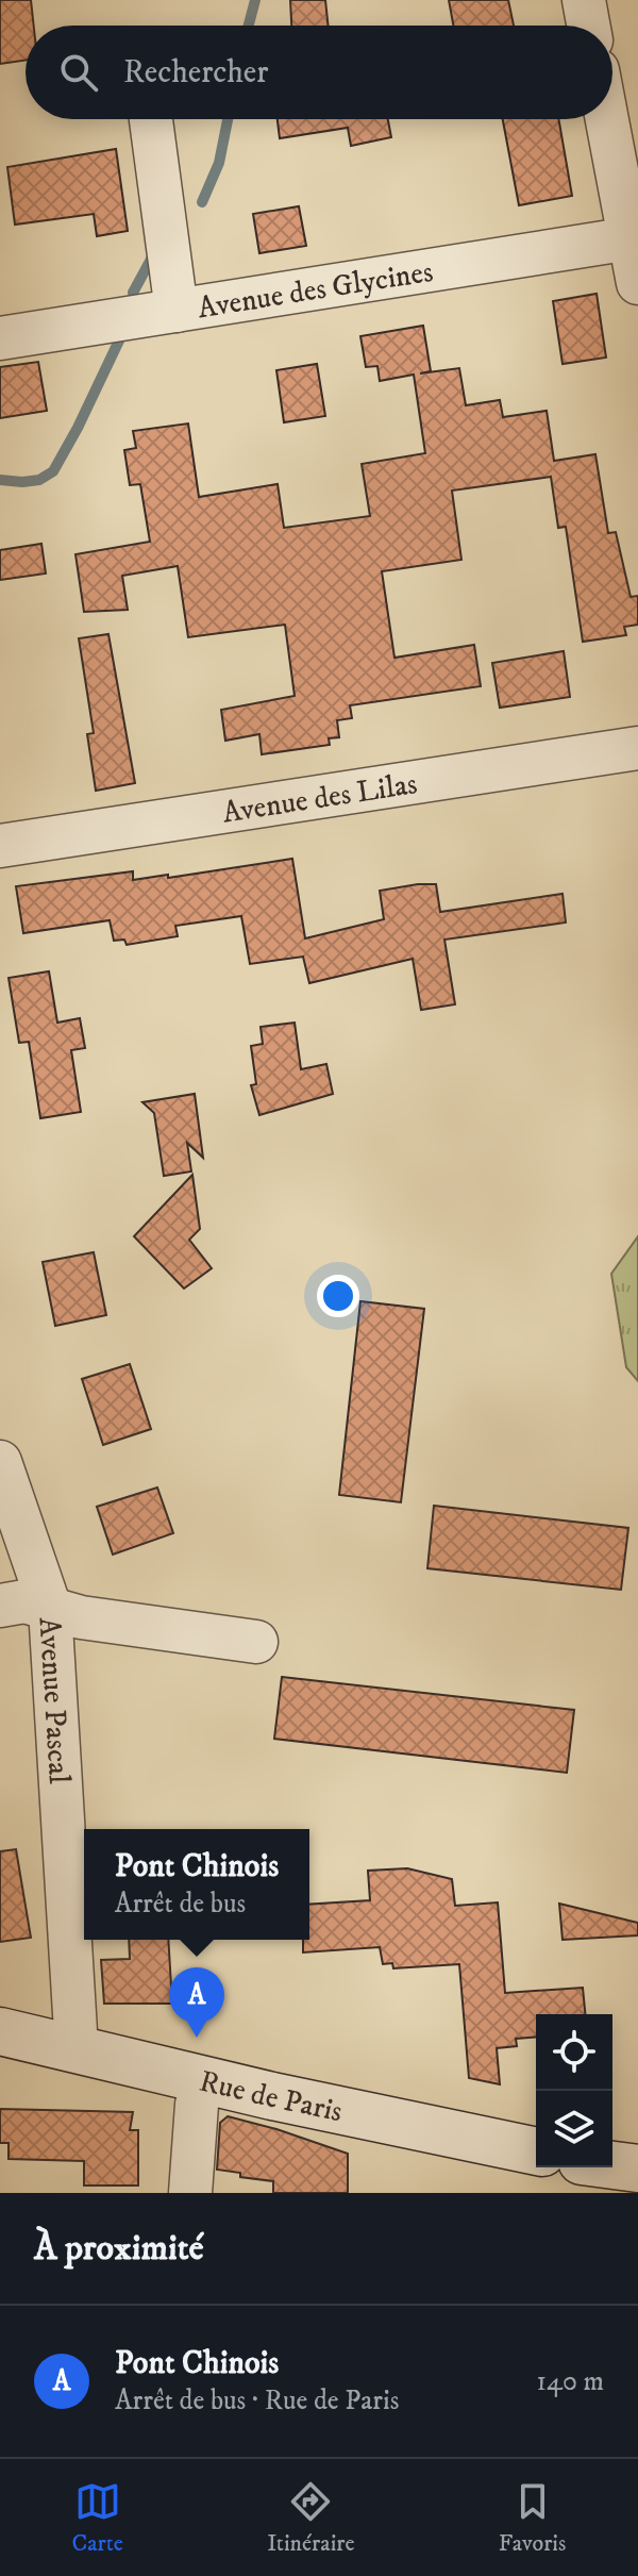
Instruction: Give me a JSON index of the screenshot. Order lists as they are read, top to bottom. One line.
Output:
{"streets":{"street":["Avenue des Glycines","Avenue des Lilas","Avenue Pascal","Rue de Paris"]},"crossings":[["Avenue Pascal","Rue de Paris"]],"page":{"search":"Rechercher","popup":["Pont Chinois","Arrêt de bus"],"pins":"A","heading":"À proximité","list":[{"mark":"A","name":"Pont Chinois","note":"Arrêt de bus · Rue de Paris","value":"140 m"}],"nav":["Carte","Itinéraire","Favoris"]}}
